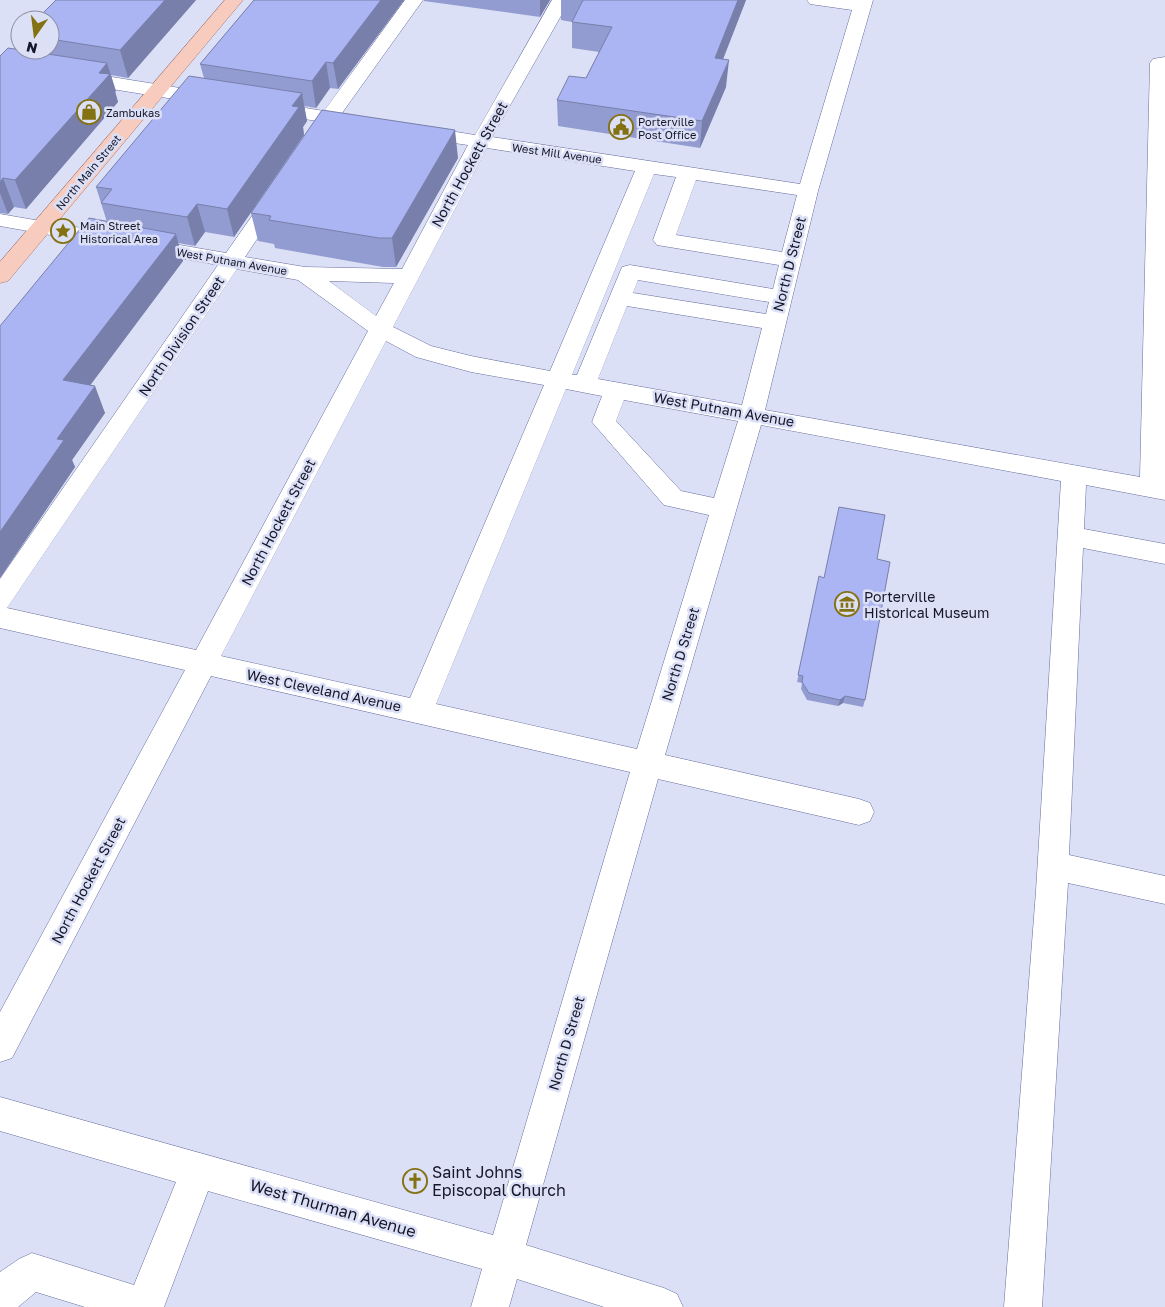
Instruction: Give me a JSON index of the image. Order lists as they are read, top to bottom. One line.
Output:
{"streets":{"main road":["North Main Street"],"street":["West Mill Avenue","North Hockett Street","West Putnam Avenue","North D Street","North Division Street","West Cleveland Avenue","West Thurman Avenue"]},"crossings":[["West Mill Avenue","North Hockett Street"],["West Mill Avenue","North D Street"],["North Hockett Street","West Putnam Avenue"],["North Hockett Street","West Cleveland Avenue"],["North Main Street","West Putnam Avenue"],["West Putnam Avenue","North D Street"],["West Putnam Avenue","North Division Street"],["North D Street","West Cleveland Avenue"],["North D Street","West Thurman Avenue"]],"places":{"shop":["Zambukas"],"public building":["Porterville Post Office"],"place":["Main Street Historical Area"],"museum":["Porterville Historical Museum"],"church":["Saint Johns Episcopal Church"]},"north":"bottom"}
